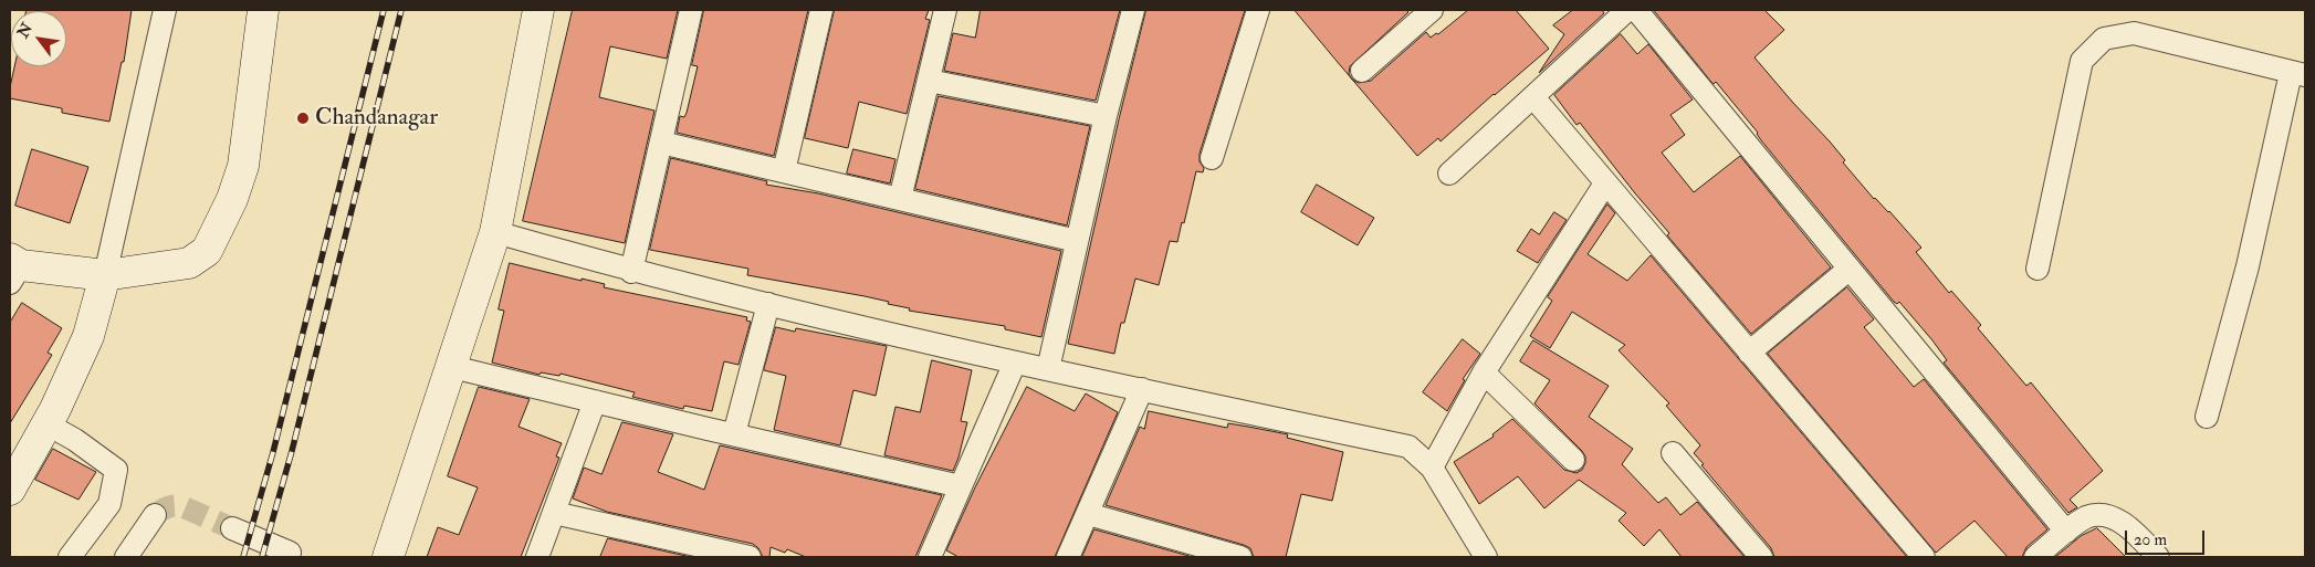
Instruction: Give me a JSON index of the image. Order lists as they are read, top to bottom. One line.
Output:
{"places":["Chandanagar"],"scale_bar":"20 m","north":"top left"}
